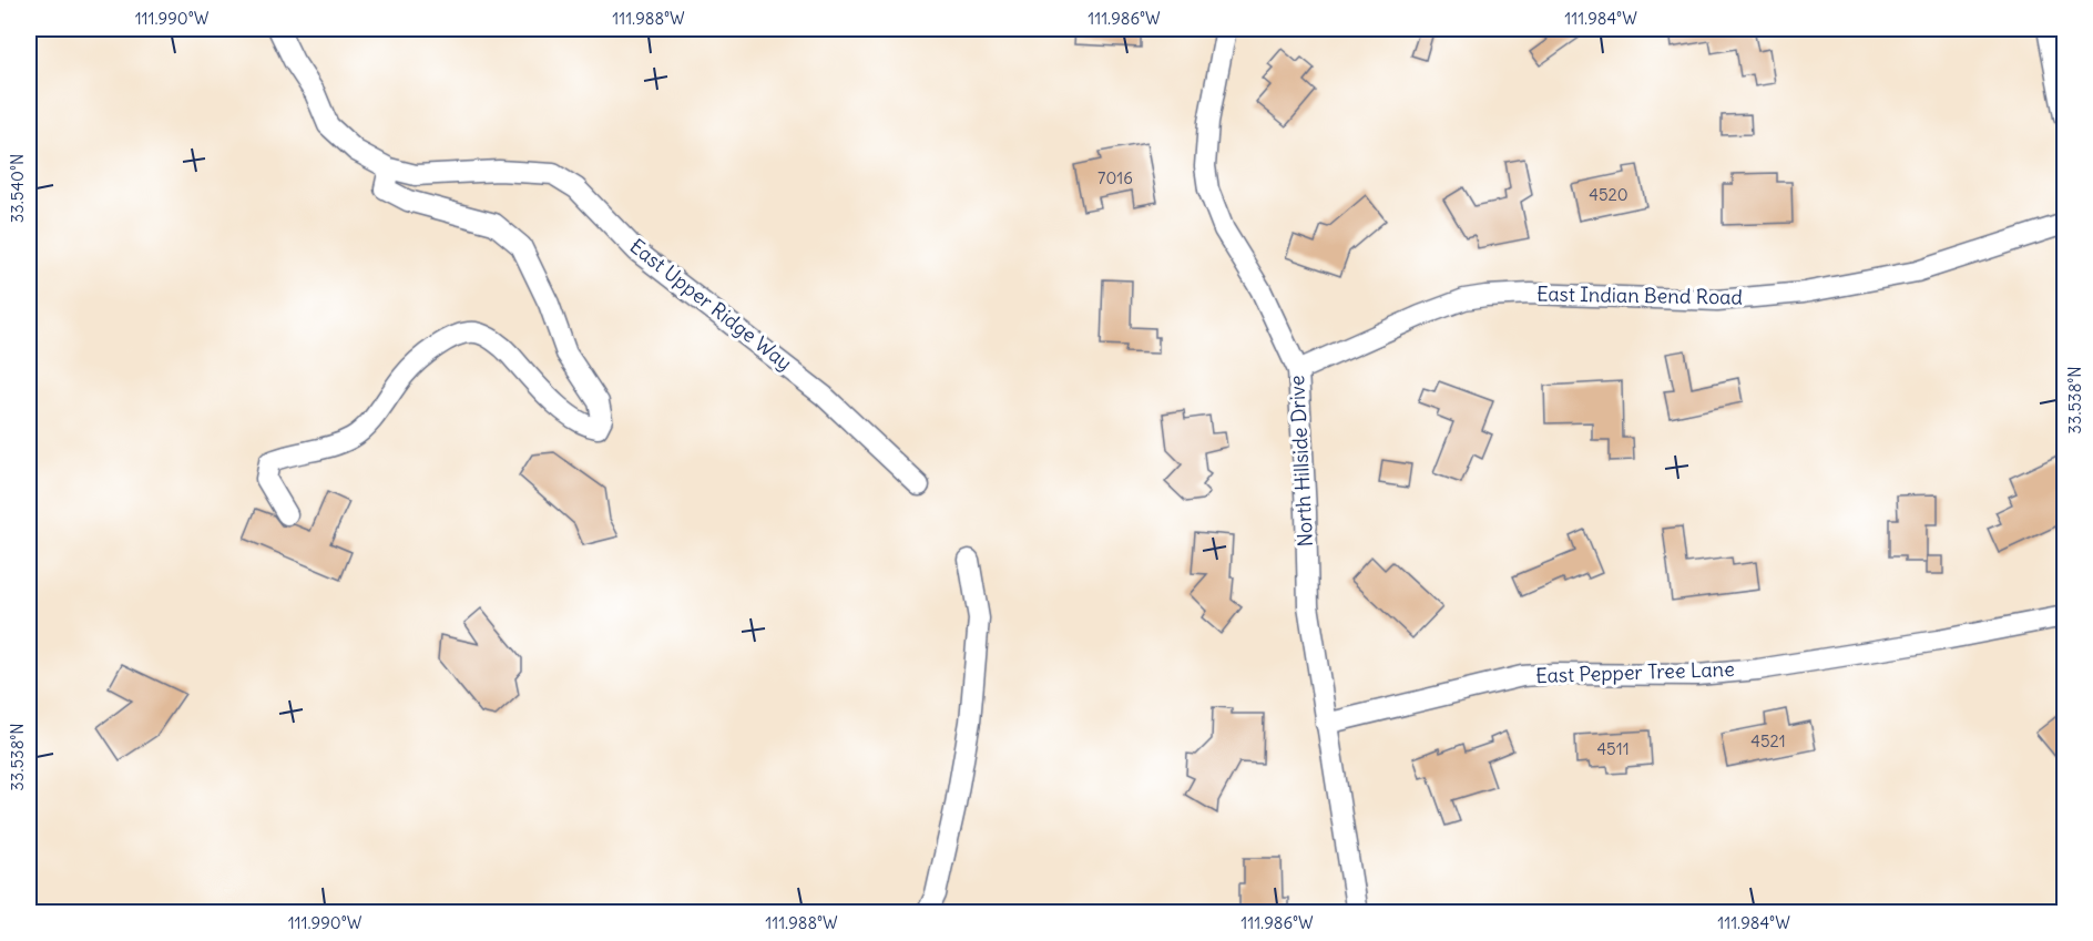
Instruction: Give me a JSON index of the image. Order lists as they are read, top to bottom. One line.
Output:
{"streets":{"street":["East Indian Bend Road","East Upper Ridge Way","North Hillside Drive","East Pepper Tree Lane"]},"crossings":[["East Indian Bend Road","North Hillside Drive"],["North Hillside Drive","East Pepper Tree Lane"]],"house_numbers":["7016","4520","4521","4511"],"coordinates":["111.990°W","111.988°W","111.986°W","111.984°W","33.540°N","33.538°N"]}
